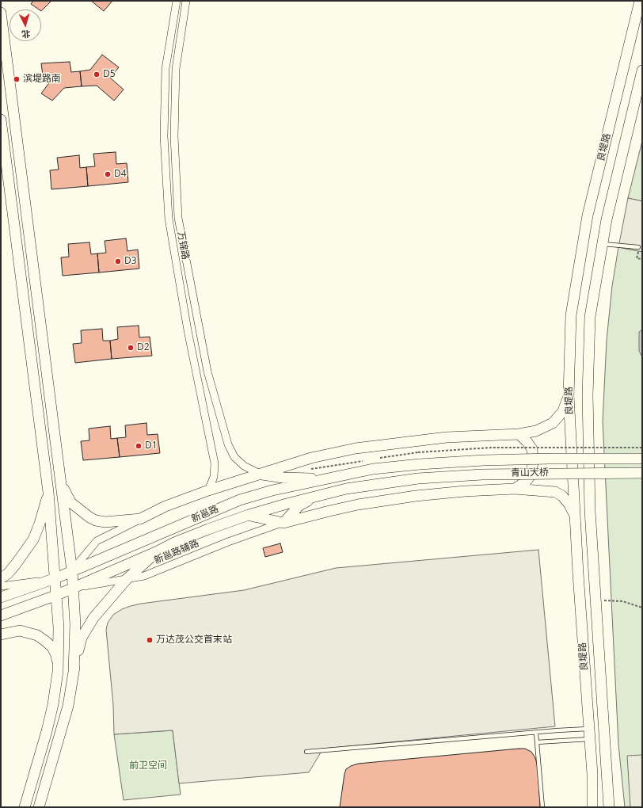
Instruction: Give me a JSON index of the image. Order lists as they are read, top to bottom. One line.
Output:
{"streets":{"main road":["良堤路","青山大桥","新邕路"],"street":["万锦路","新邕路辅路"]},"crossings":[["青山大桥","新邕路"],["新邕路","新邕路辅路"]],"parks":["前卫空间"],"places":["D5","滨堤路南","D4","D3","D2","D1","万达茂公交首末站"],"north":"bottom"}
